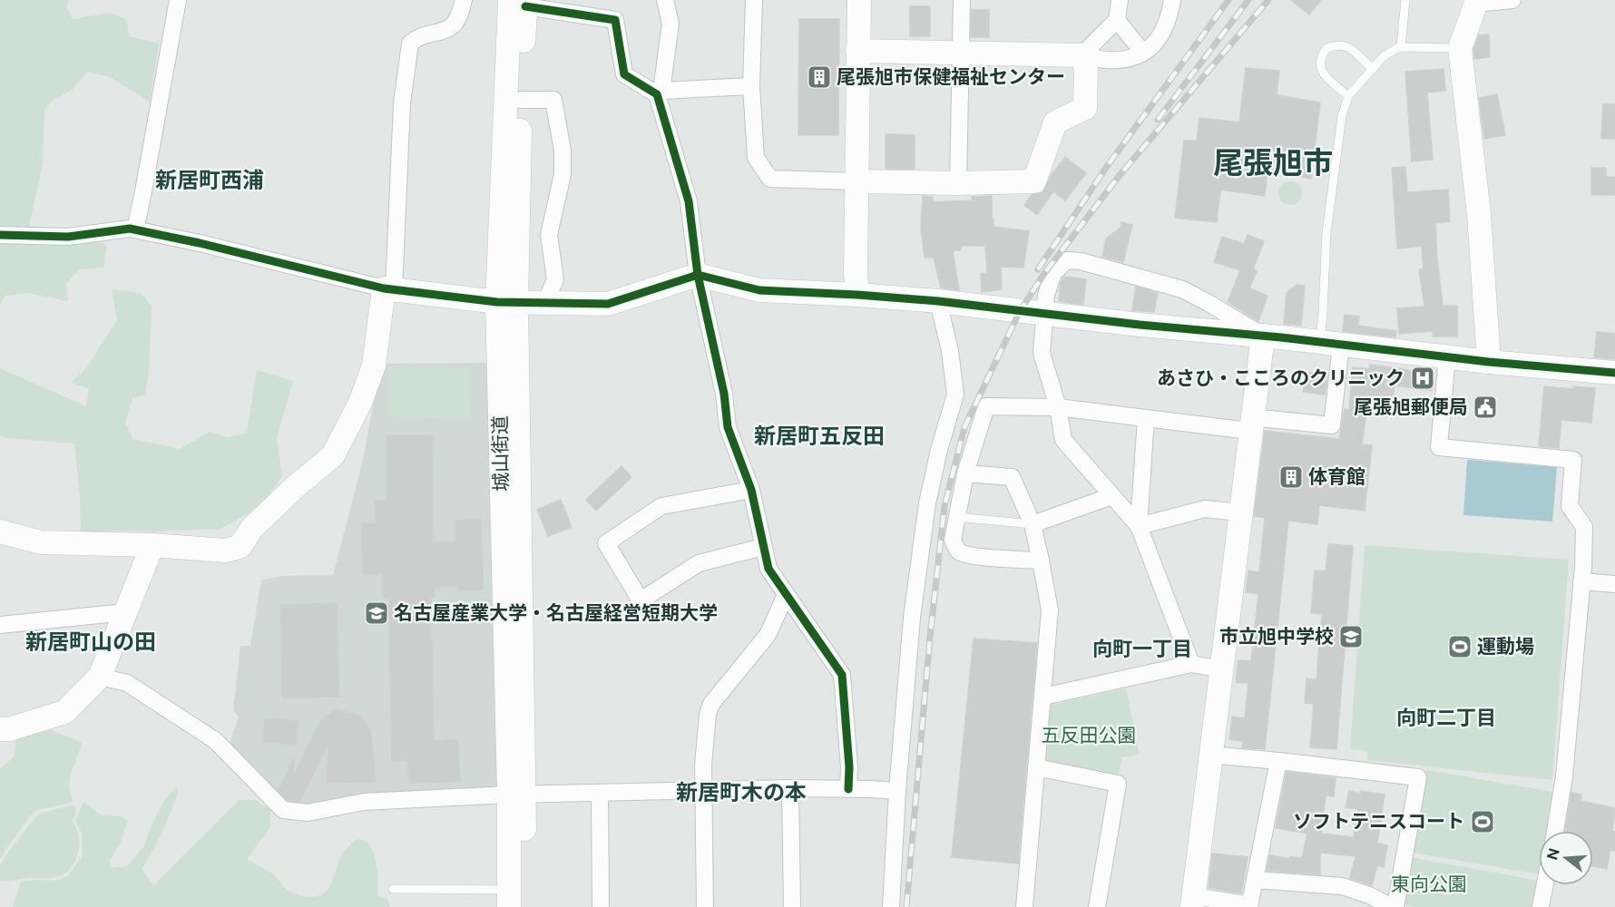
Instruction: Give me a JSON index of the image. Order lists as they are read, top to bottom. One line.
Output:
{"streets":{"street":["城山街道"]},"districts":["尾張旭市","新居町西浦","新居町五反田","新居町山の田","向町一丁目","向町二丁目","新居町木の本"],"parks":["五反田公園","東向公園"],"places":{"building":["尾張旭市保健福祉センター","体育館"],"hospital":["あさひ・こころのクリニック"],"public building":["尾張旭郵便局"],"school or university":["名古屋産業大学・名古屋経営短期大学","市立旭中学校"],"sports":["運動場","ソフトテニスコート"]},"north":"left"}
